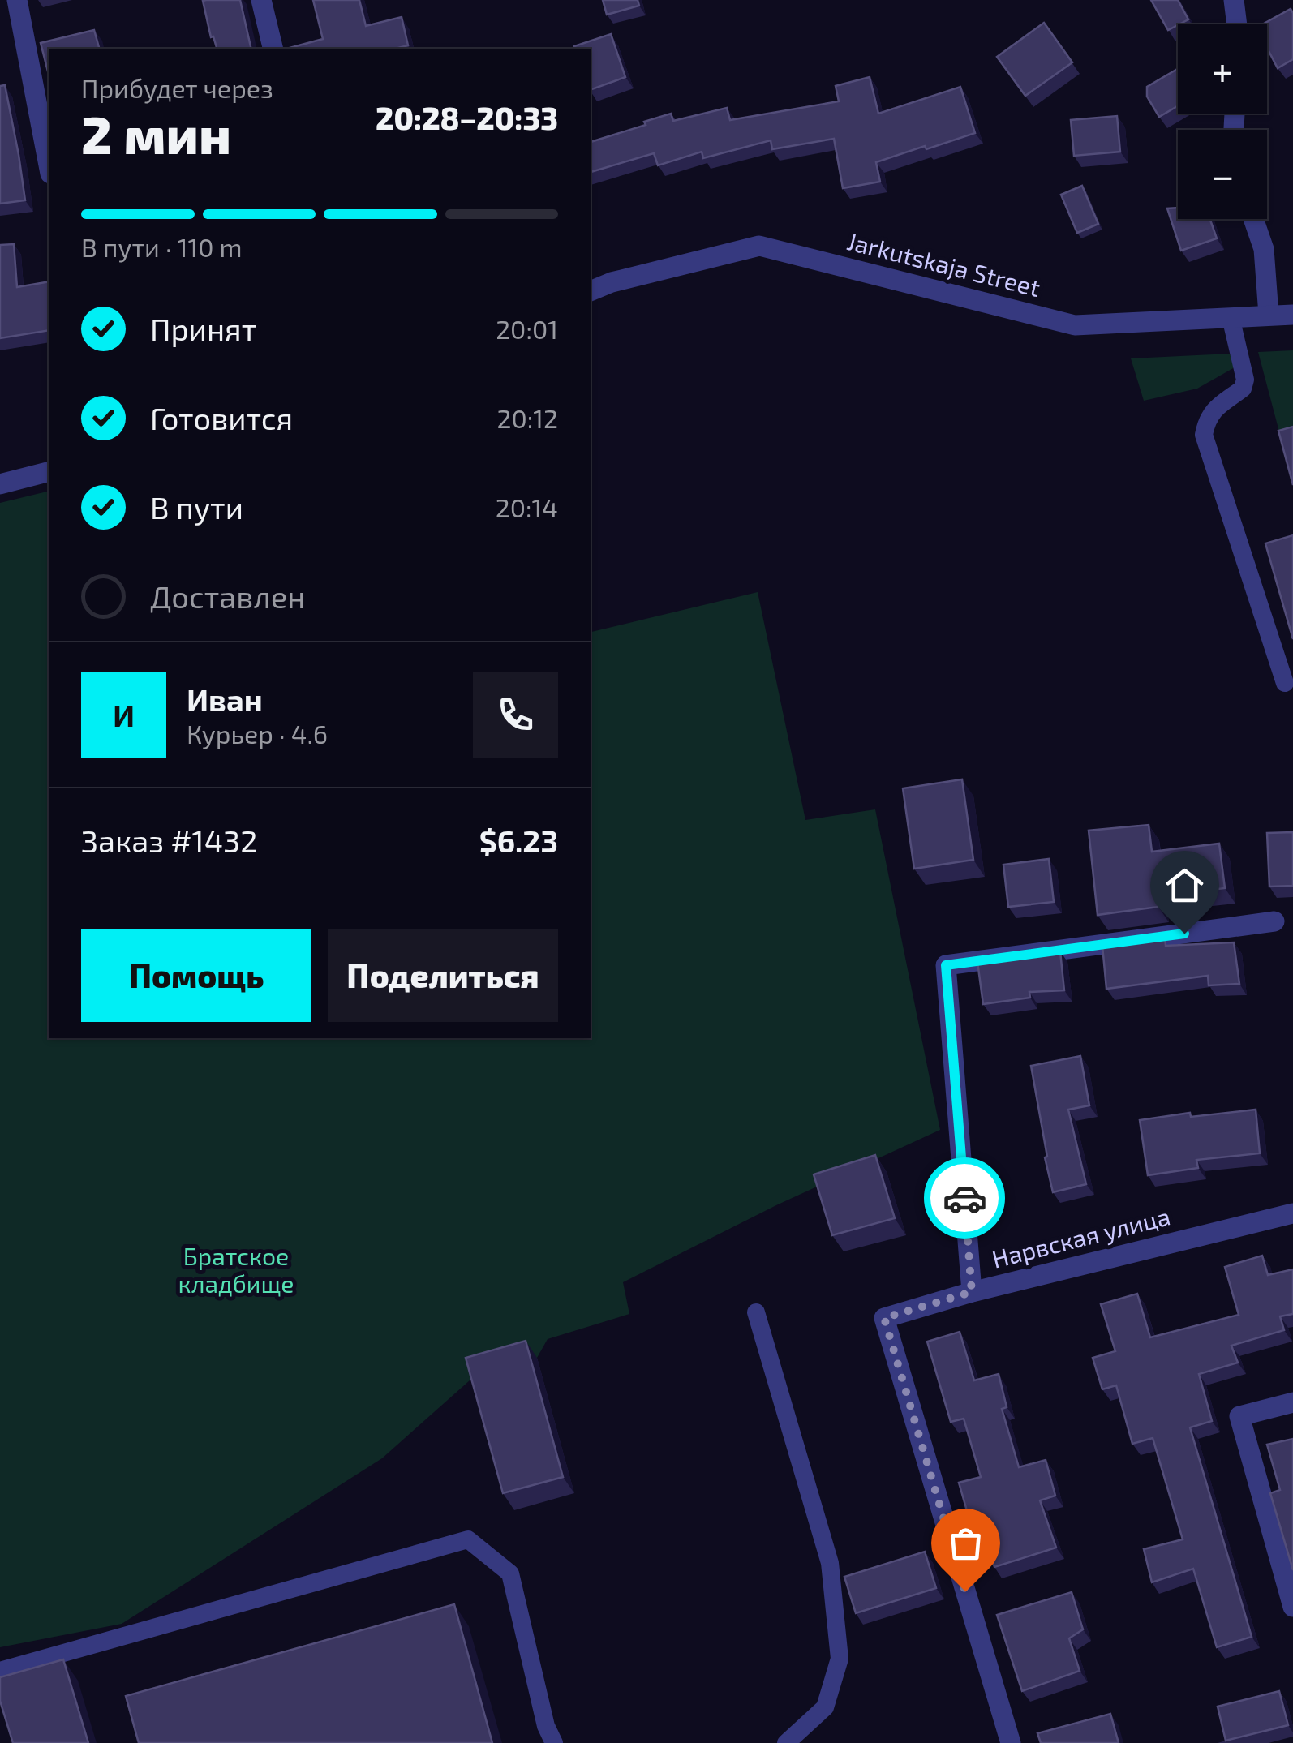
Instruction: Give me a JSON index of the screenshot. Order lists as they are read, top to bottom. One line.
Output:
{"streets":{"street":["Jarkutskaja Street","Нарвская улица"]},"parks":["Братское кладбище"],"page":{"map_buttons":["+","−"],"heading":["2 мин","Прибудет через","20:28–20:33"],"panel":["Иван","Курьер · 4.6","Заказ #1432","$6.23"],"bar":"В пути · 110 m","list":[["Принят","20:01"],["Готовится","20:12"],["В пути","20:14"],"Доставлен"],"round":"И","buttons":["Помощь","Поделиться"]}}
